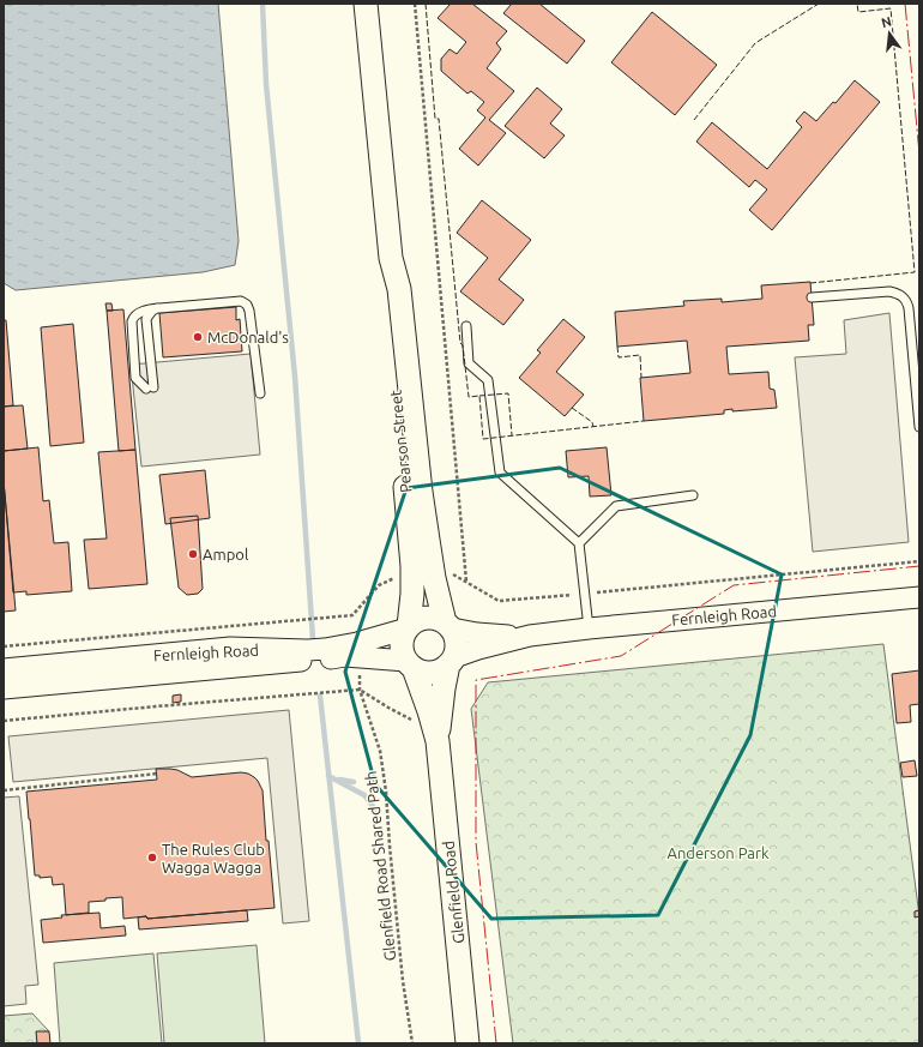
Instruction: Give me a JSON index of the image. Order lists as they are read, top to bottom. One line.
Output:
{"streets":{"main road":["Pearson Street","Glenfield Road"],"street":["Fernleigh Road"],"path":["Glenfield Road Shared Path"]},"crossings":[["Pearson Street","Fernleigh Road"],["Pearson Street","Glenfield Road"],["Fernleigh Road","Glenfield Road"]],"parks":["Anderson Park"],"places":["McDonald's","Ampol","The Rules Club Wagga Wagga"],"north":"top"}
